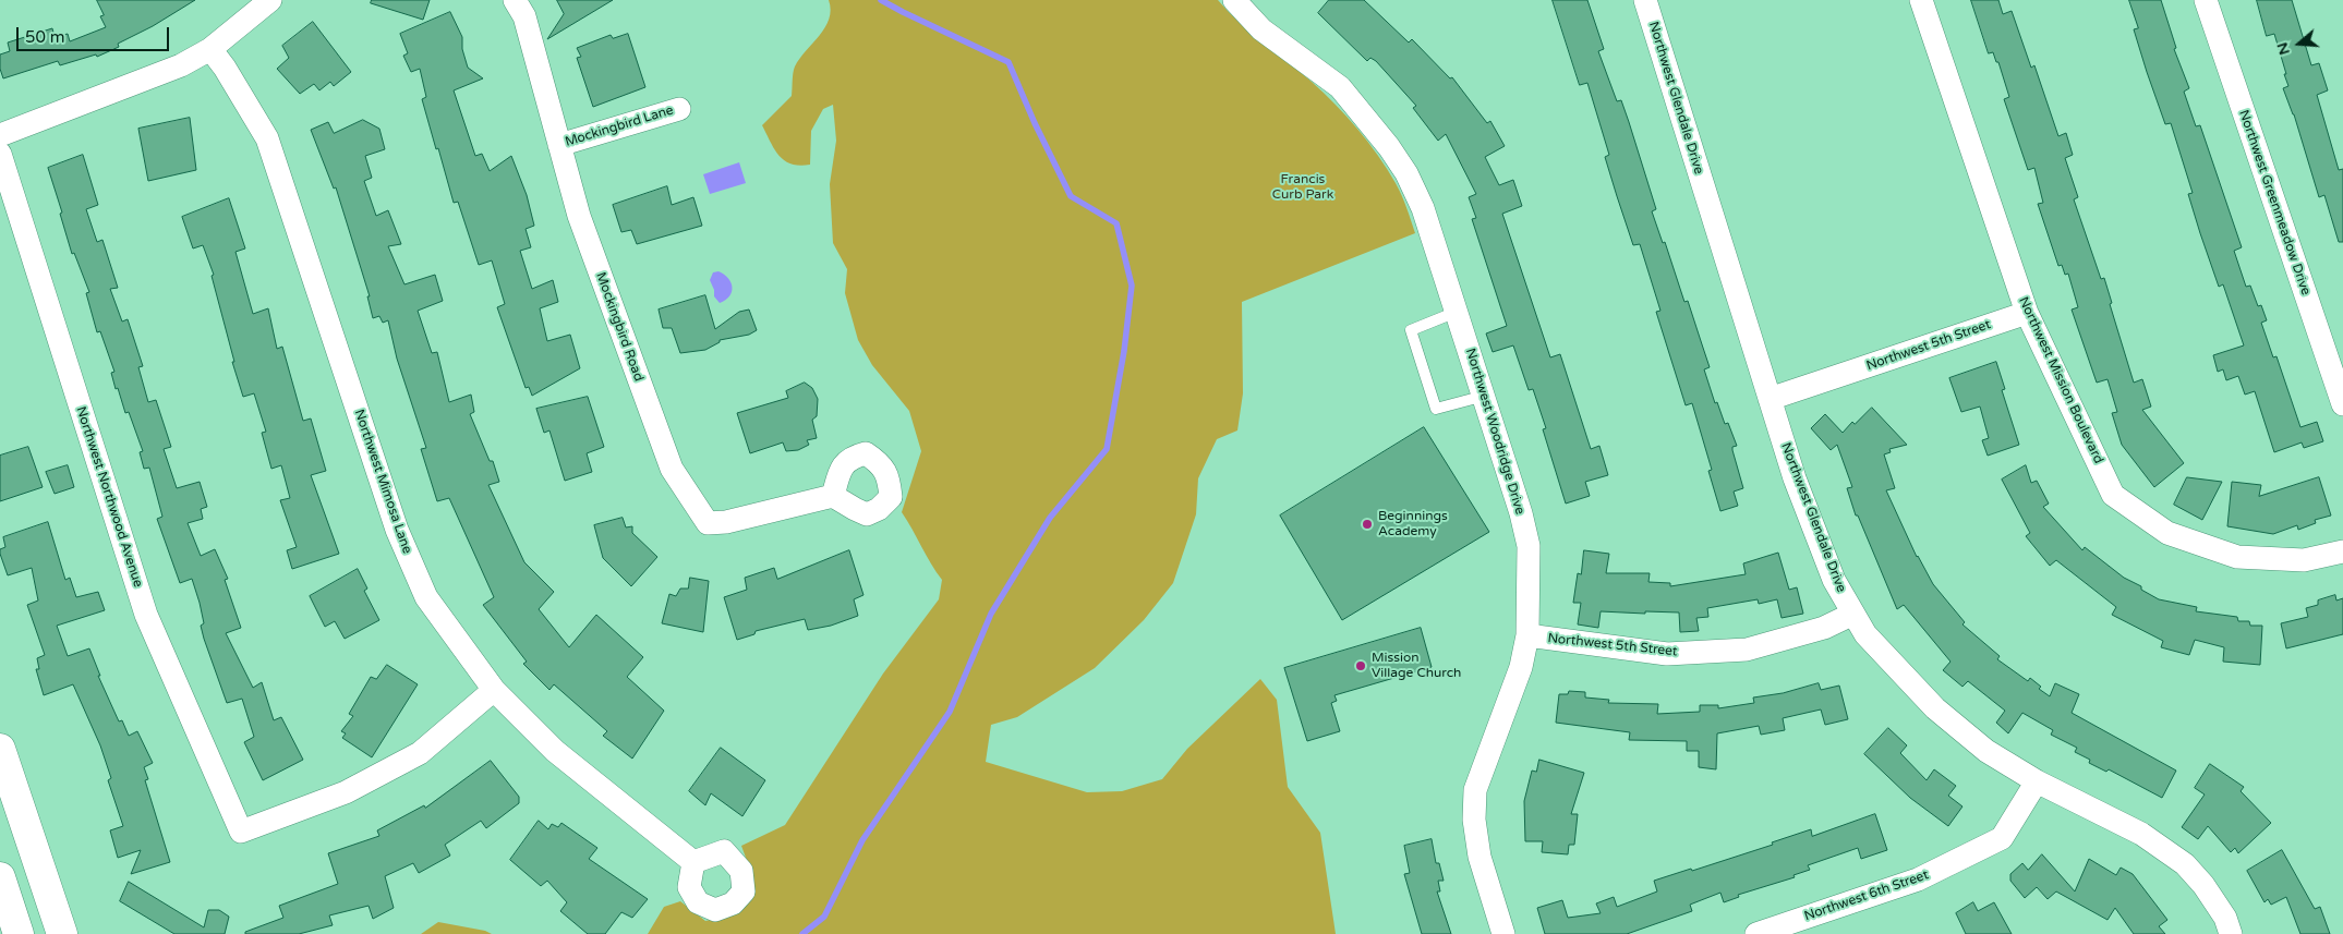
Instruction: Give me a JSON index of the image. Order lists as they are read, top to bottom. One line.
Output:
{"streets":{"street":["Northwest Glendale Drive","Mockingbird Lane","Northwest Greenmeadow Drive","Mockingbird Road","Northwest 5th Street","Northwest Mission Boulevard","Northwest Woodridge Drive","Northwest Mimosa Lane","Northwest Northwood Avenue","Northwest 6th Street"]},"crossings":[["Northwest Glendale Drive","Northwest 5th Street"],["Northwest Glendale Drive","Northwest 6th Street"],["Mockingbird Lane","Mockingbird Road"],["Northwest 5th Street","Northwest Mission Boulevard"],["Northwest 5th Street","Northwest Woodridge Drive"],["Northwest Mimosa Lane","Northwest Northwood Avenue"]],"parks":["Francis Curb Park"],"places":["Beginnings Academy","Mission Village Church"],"scale_bar":"50 m","north":"left"}
